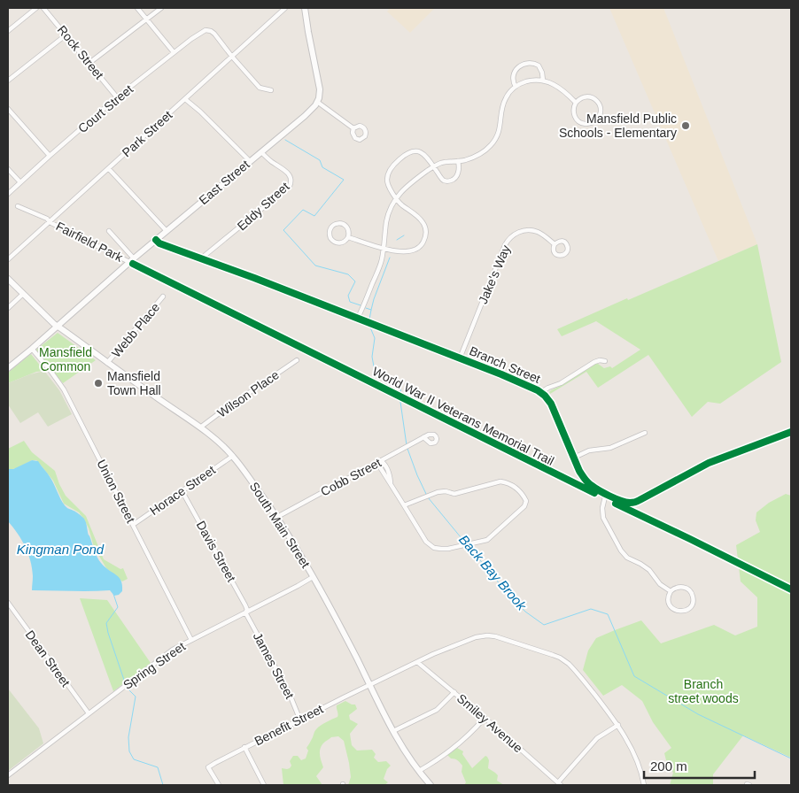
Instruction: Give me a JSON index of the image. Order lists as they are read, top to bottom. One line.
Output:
{"streets":{"main road":["East Street","South Main Street"],"street":["Rock Street","Court Street","Park Street","Eddy Street","Fairfield Park","Jake's Way","Webb Place","Branch Street","Wilson Place","Cobb Street","Horace Street","Union Street","Davis Street","Dean Street","Spring Street","James Street","Smiley Avenue","Benefit Street"],"cycle path":["World War II Veterans Memorial Trail"]},"crossings":[["Rock Street","Court Street"],["Court Street","Park Street"],["Park Street","Fairfield Park"],["East Street","Eddy Street"],["East Street","Fairfield Park"],["East Street","Branch Street"],["East Street","Union Street"],["East Street","South Main Street"],["Eddy Street","Branch Street"],["Jake's Way","Branch Street"],["Webb Place","South Main Street"],["Wilson Place","South Main Street"],["Cobb Street","South Main Street"],["Horace Street","Union Street"],["Horace Street","South Main Street"],["Horace Street","Davis Street"],["Union Street","Spring Street"],["South Main Street","Spring Street"],["South Main Street","Benefit Street"],["Davis Street","Spring Street"],["Davis Street","James Street"],["Dean Street","Spring Street"],["Spring Street","James Street"],["James Street","Benefit Street"],["Smiley Avenue","Benefit Street"]],"water":["Kingman Pond","Back Bay Brook"],"parks":["Mansfield Common","Branch street woods"],"places":["Mansfield Public Schools - Elementary","Mansfield Town Hall"],"scale_bar":"200 m"}
